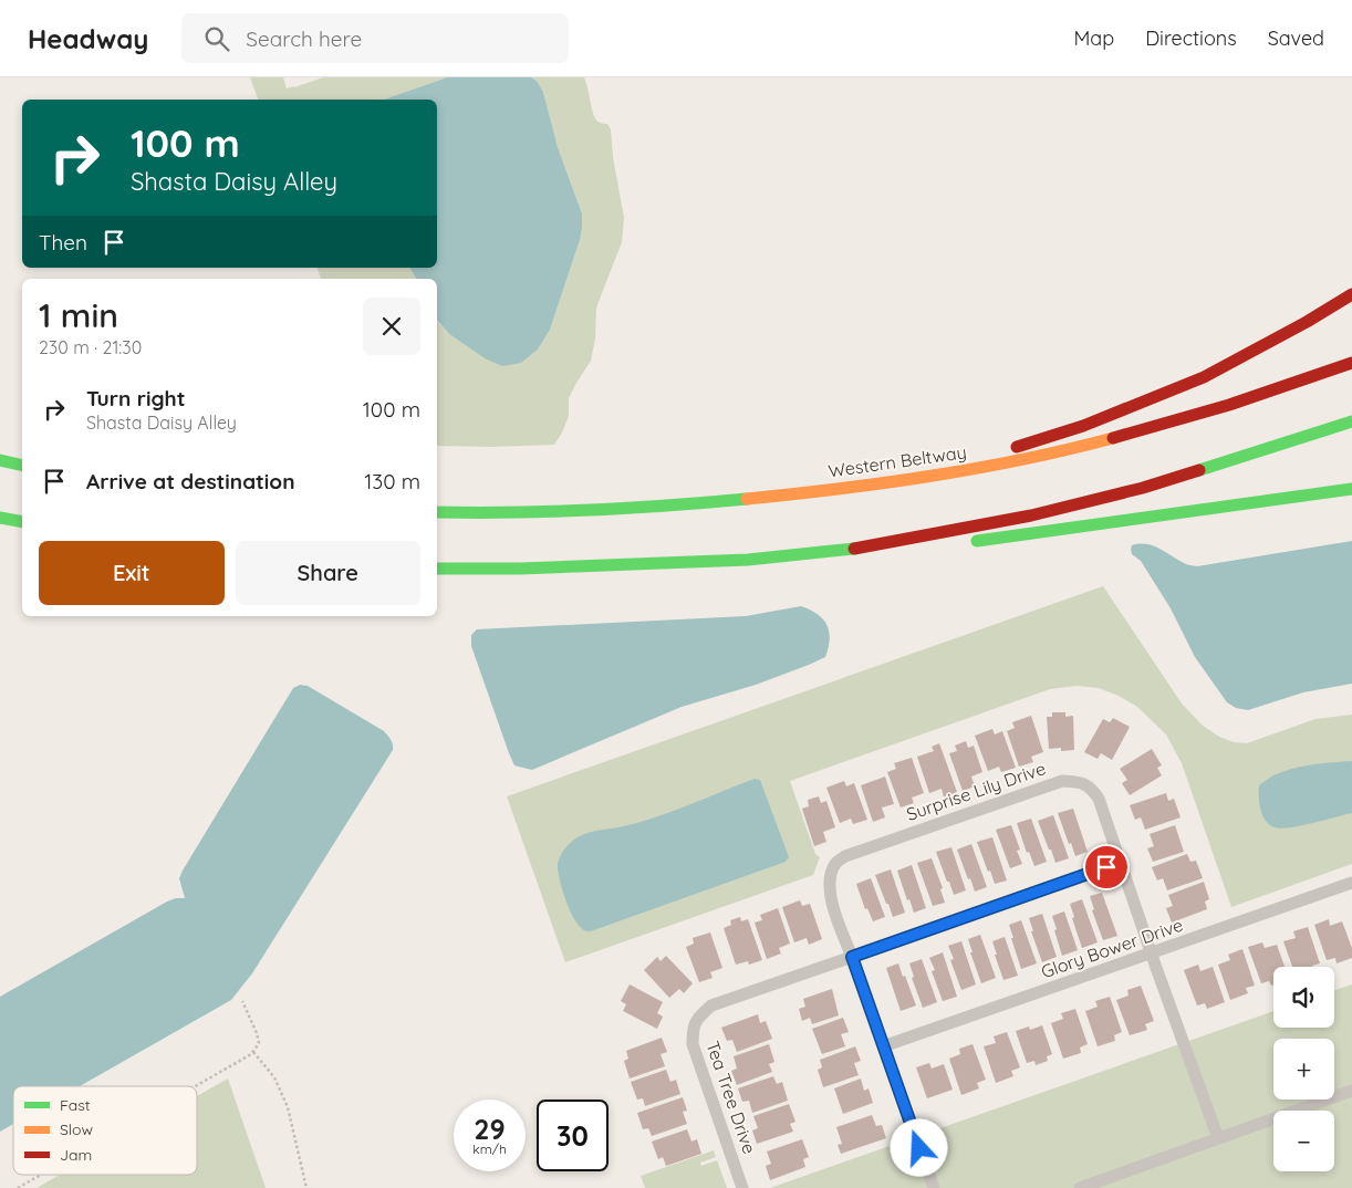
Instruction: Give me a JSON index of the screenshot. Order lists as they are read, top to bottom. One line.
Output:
{"streets":{"highway":["Western Beltway"],"street":["Surprise Lily Drive","Glory Bower Drive","Tea Tree Drive"]},"crossings":[["Surprise Lily Drive","Glory Bower Drive"],["Surprise Lily Drive","Tea Tree Drive"]],"legend":["Fast","Slow","Jam"],"page":{"header":"Headway","search":"Search here","nav":["Map","Directions","Saved"],"turn":["100 m","Shasta Daisy Alley"],"then":"Then","heading":["1 min","230 m · 21:30"],"list":[{"name":"Turn right","note":"Shasta Daisy Alley","value":"100 m"},{"name":"Arrive at destination","value":"130 m"}],"buttons":["Exit","Share"],"map_buttons":["+","−"],"speed":"29 km/h","limit":"30"}}
